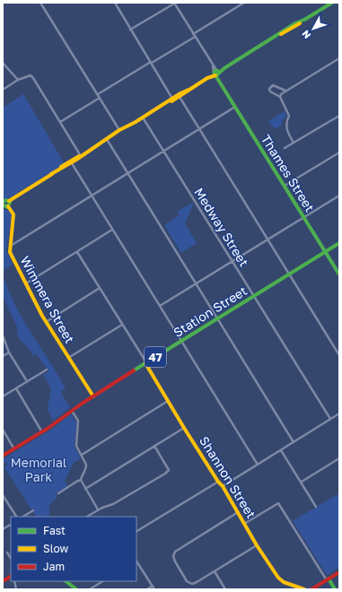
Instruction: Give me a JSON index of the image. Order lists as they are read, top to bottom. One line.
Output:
{"streets":{"main road":["Thames Street","Wimmera Street","Station Street","47","Shannon Street"],"street":["Medway Street"]},"crossings":[["Thames Street","Station Street"],["Medway Street","Station Street"],["Wimmera Street","Station Street"],["Station Street","Shannon Street"]],"parks":["Memorial Park"],"legend":["Fast","Slow","Jam"],"north":"bottom left"}
